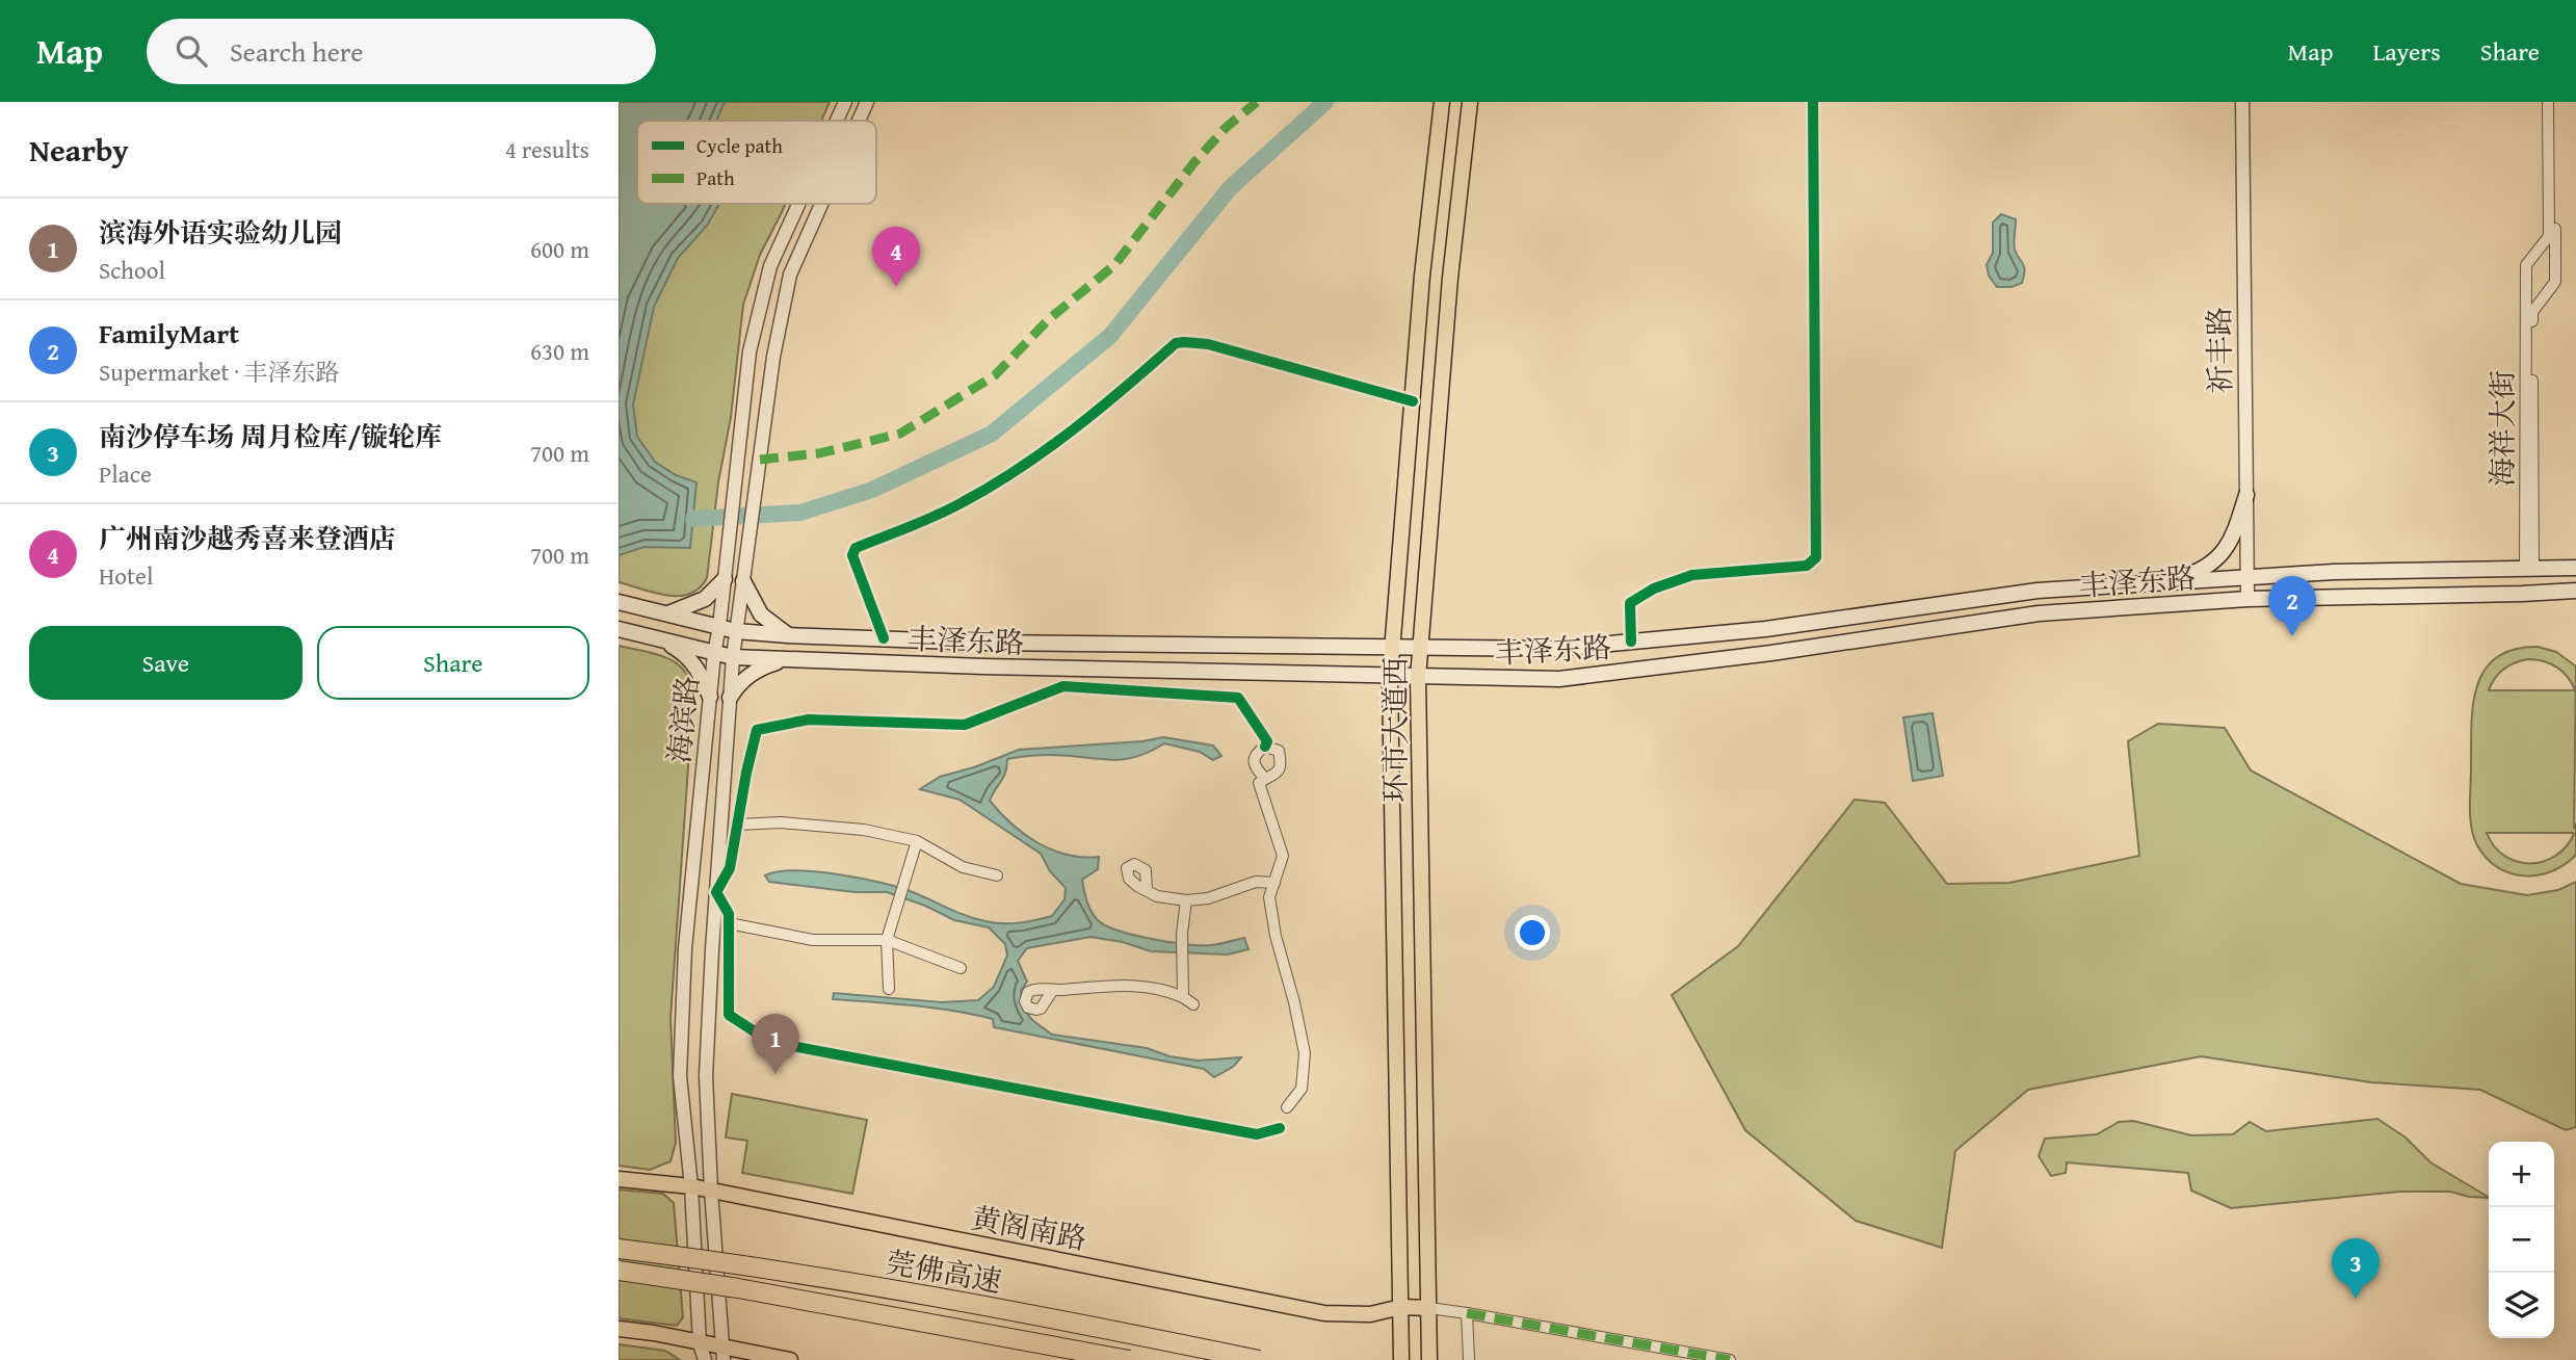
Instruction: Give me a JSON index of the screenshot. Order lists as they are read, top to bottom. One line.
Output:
{"streets":{"highway":["莞佛高速"],"main road":["丰泽东路","环市大道西","黄阁南路"],"street":["祈丰路","海祥大街","海滨路"]},"crossings":[["祈丰路","丰泽东路"],["海祥大街","丰泽东路"],["丰泽东路","海滨路"],["丰泽东路","环市大道西"],["海滨路","黄阁南路"],["环市大道西","黄阁南路"]],"legend":["Cycle path","Path"],"page":{"header":"Map","search":"Search here","nav":["Map","Layers","Share"],"heading":["Nearby","4 results"],"list":[{"mark":"1","name":"滨海外语实验幼儿园","note":"School","value":"600 m"},{"mark":"2","name":"FamilyMart","note":"Supermarket · 丰泽东路","value":"630 m"},{"mark":"3","name":"南沙停车场 周月检库/镟轮库","note":"Place","value":"700 m"},{"mark":"4","name":"广州南沙越秀喜来登酒店","note":"Hotel","value":"700 m"}],"pins":["4","2","1","3"],"buttons":["Save","Share"],"map_buttons":["+","−"]}}
